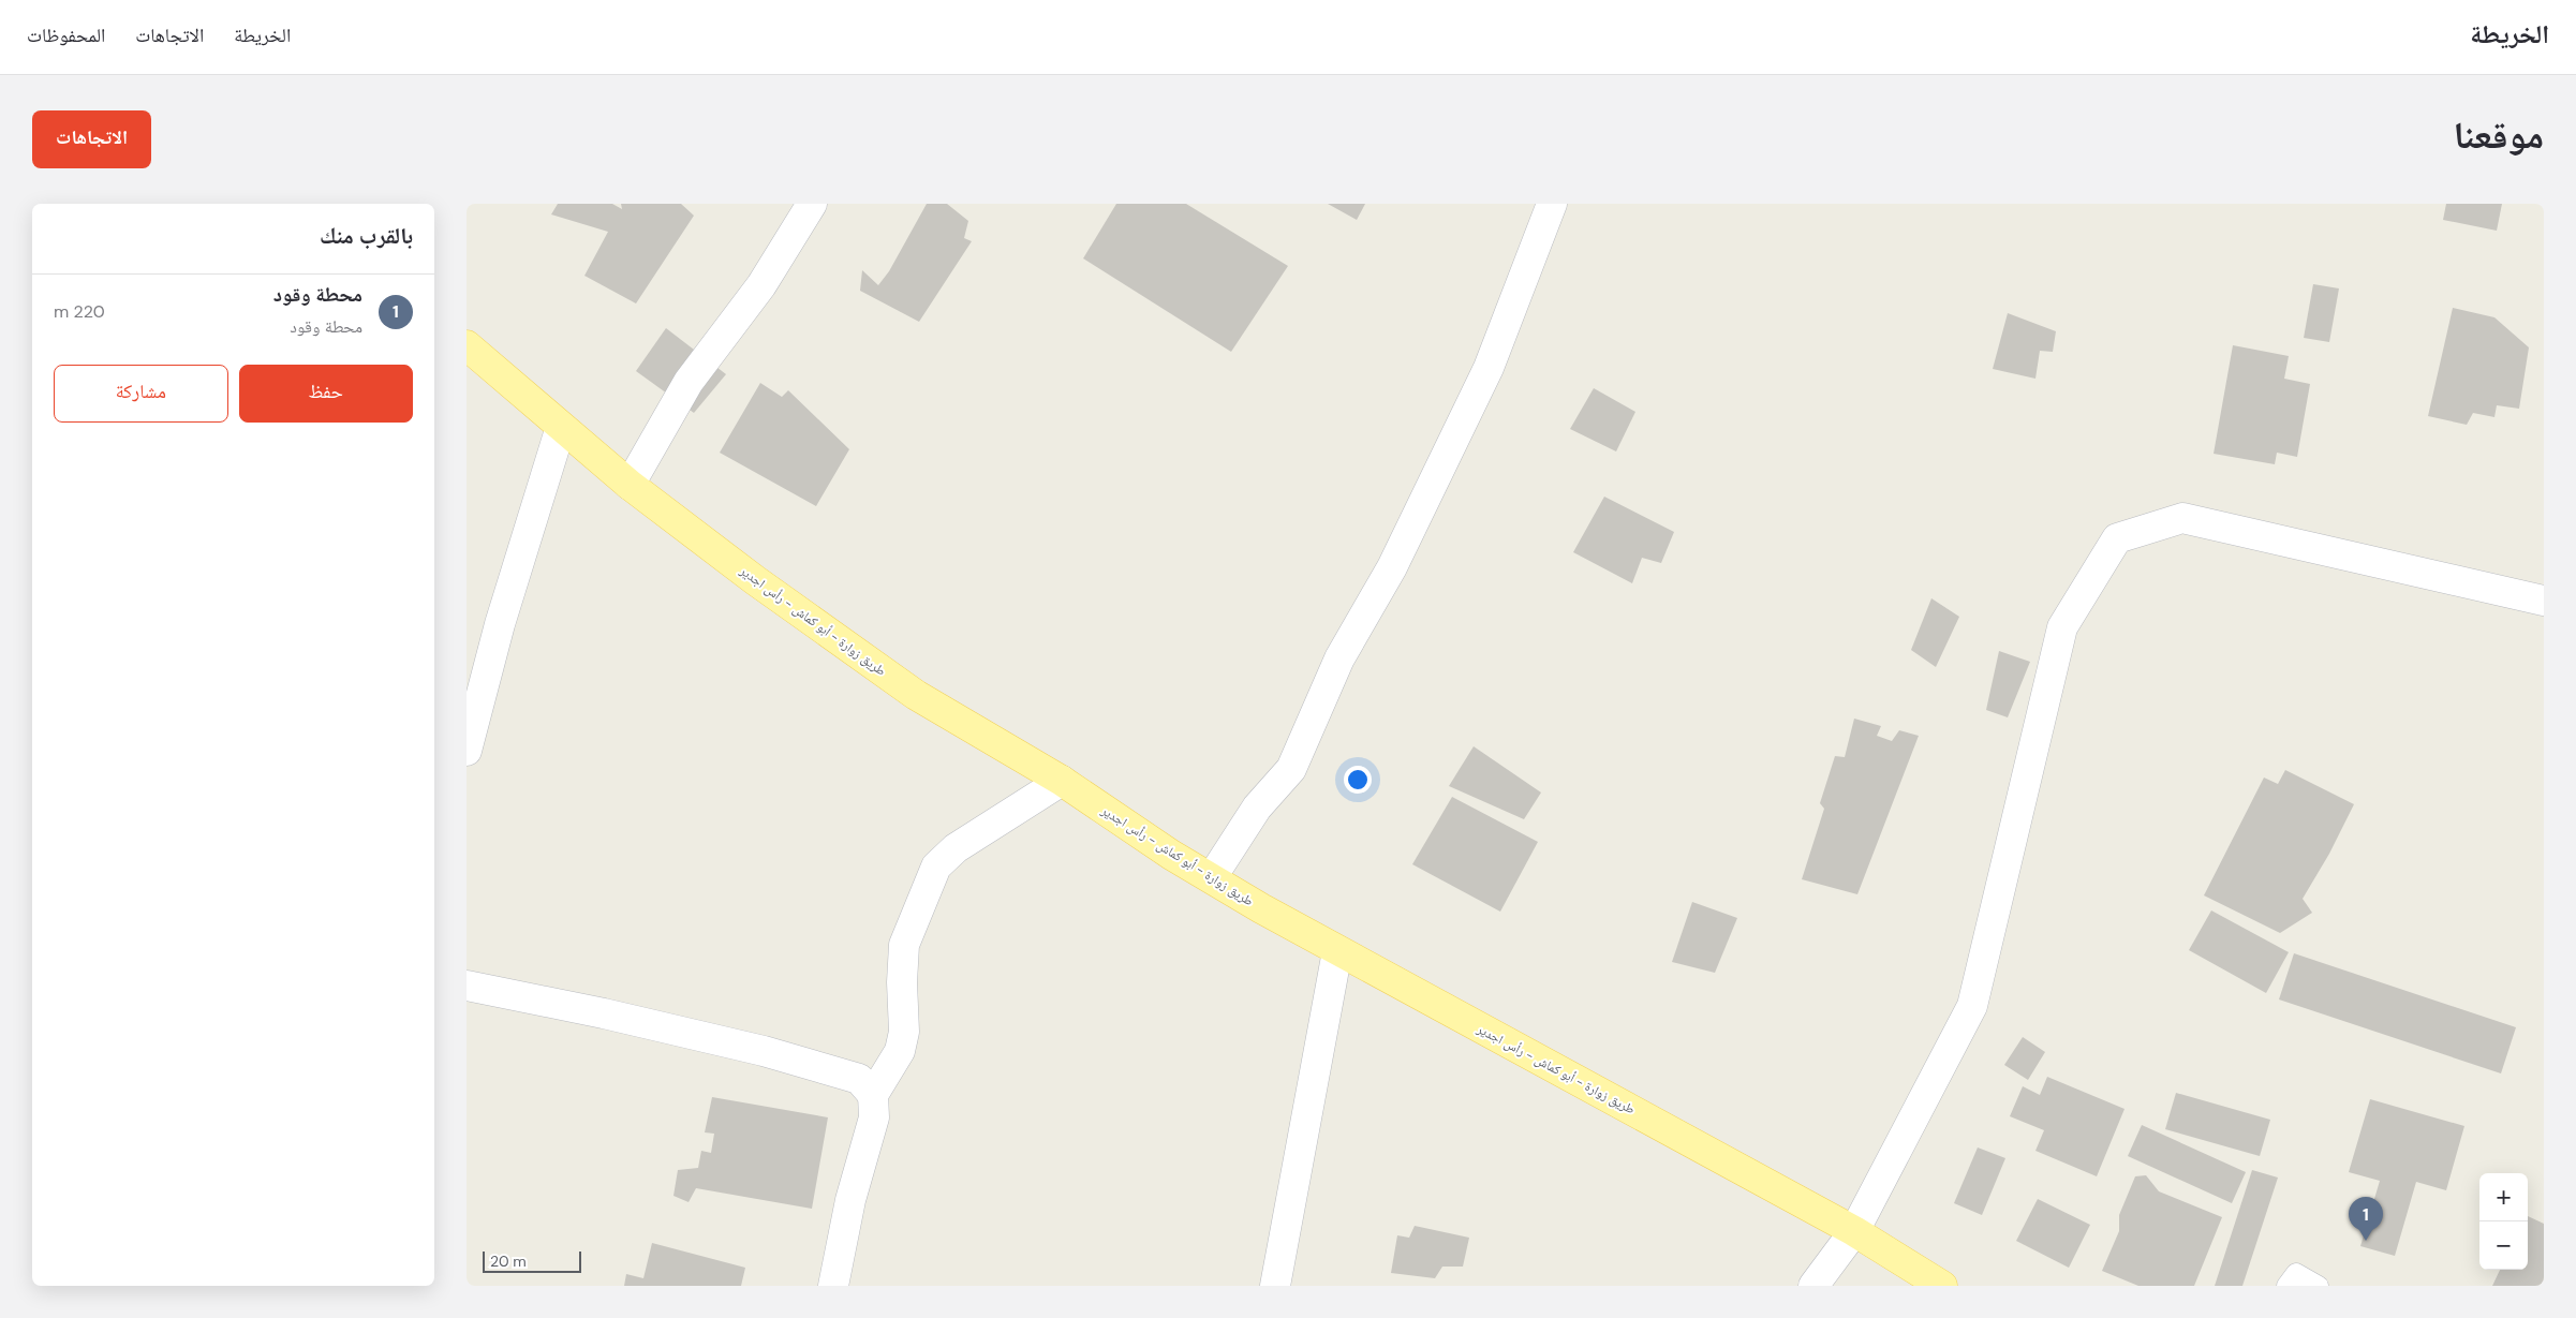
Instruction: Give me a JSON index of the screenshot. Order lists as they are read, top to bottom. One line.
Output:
{"streets":{"main road":["طريق زوارة - أبو كماش - رأس اجدير"]},"scale_bar":"20 m","page":{"header":"الخريطة","nav":["الخريطة","الاتجاهات","المحفوظات"],"title":"موقعنا","buttons":["الاتجاهات",["حفظ","مشاركة"]],"heading":"بالقرب منك","list":[{"mark":"1","name":"محطة وقود","note":"محطة وقود","value":"220 m"}],"map_buttons":["+","−"],"pins":"1","scale":"20 m"}}
